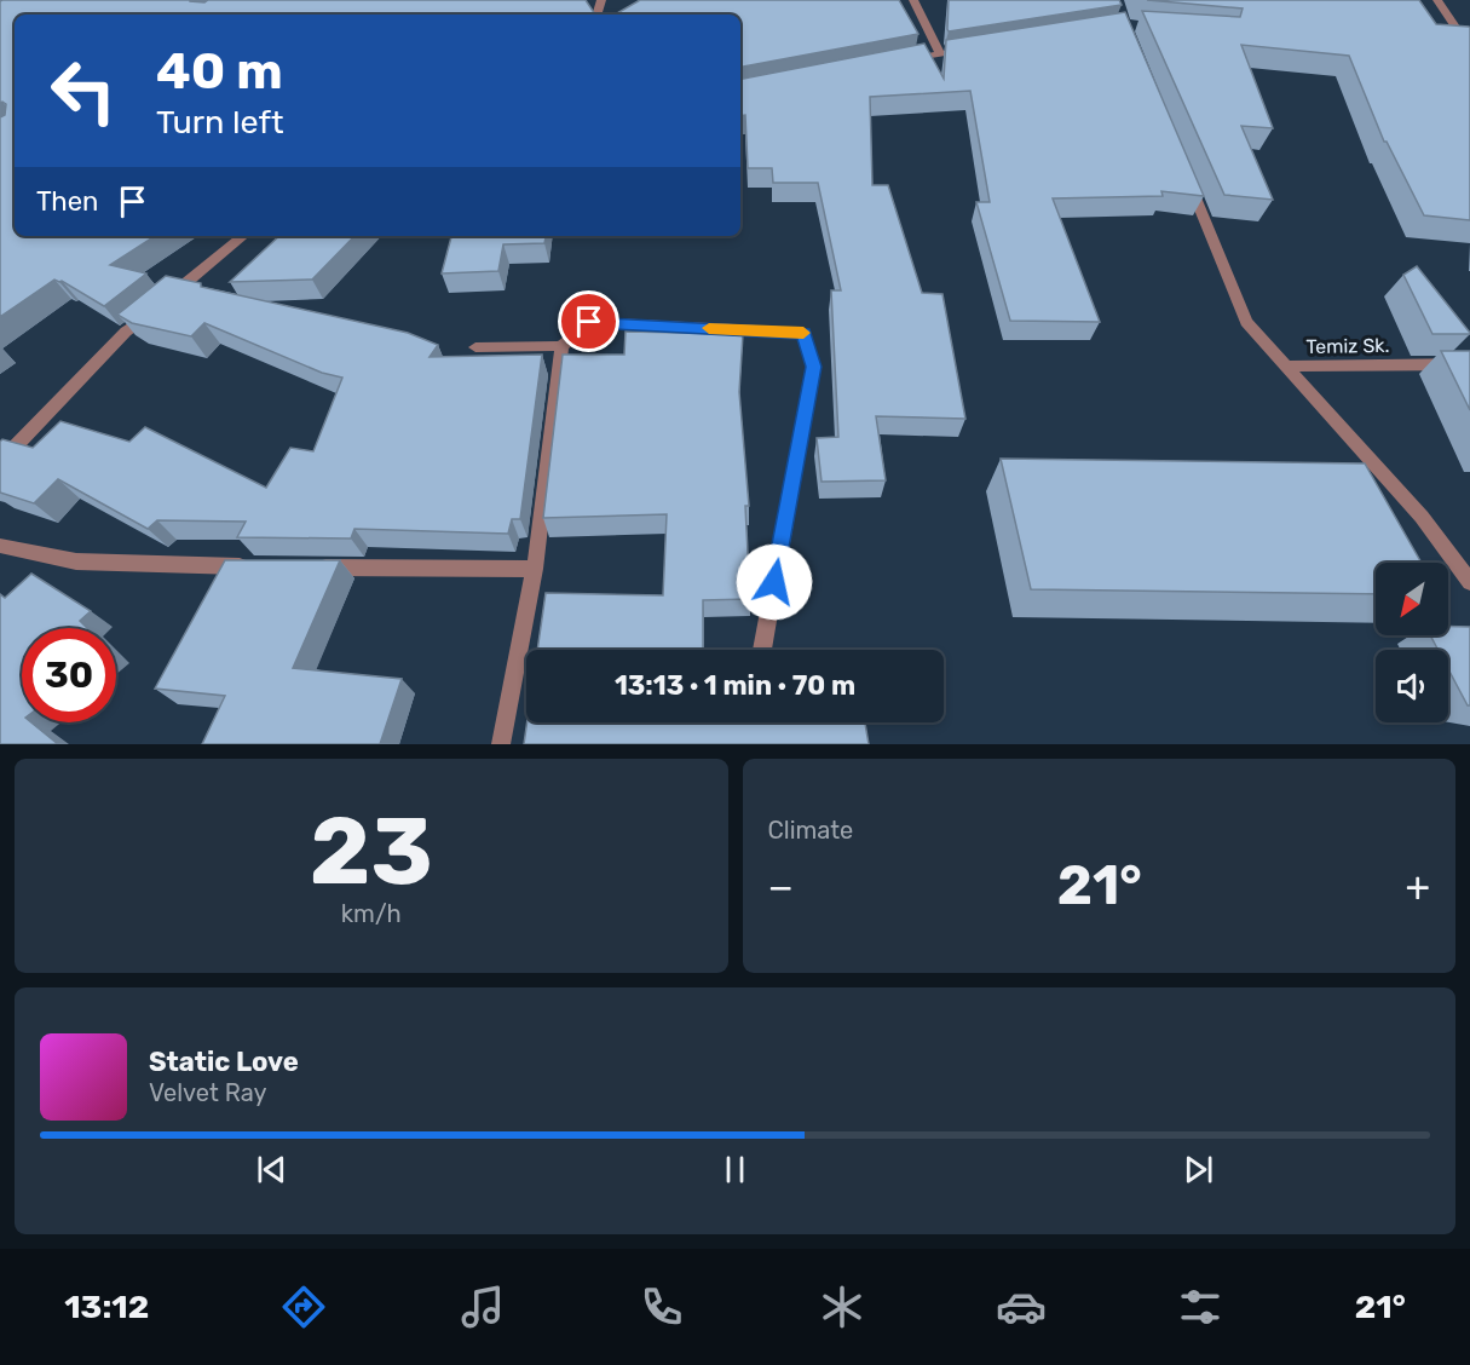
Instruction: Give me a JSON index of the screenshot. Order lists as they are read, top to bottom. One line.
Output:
{"streets":{"street":["Temiz Sk."]},"north":"bottom left","page":{"turn":["40 m","Turn left"],"then":"Then","limit":"30","trip":"13:13 · 1 min · 70 m","tile":[["23","km/h"],"Climate"],"heat":["−","21°","+"],"song":["Static Love","Velvet Ray"],"tabs":["13:12","21°"]}}
